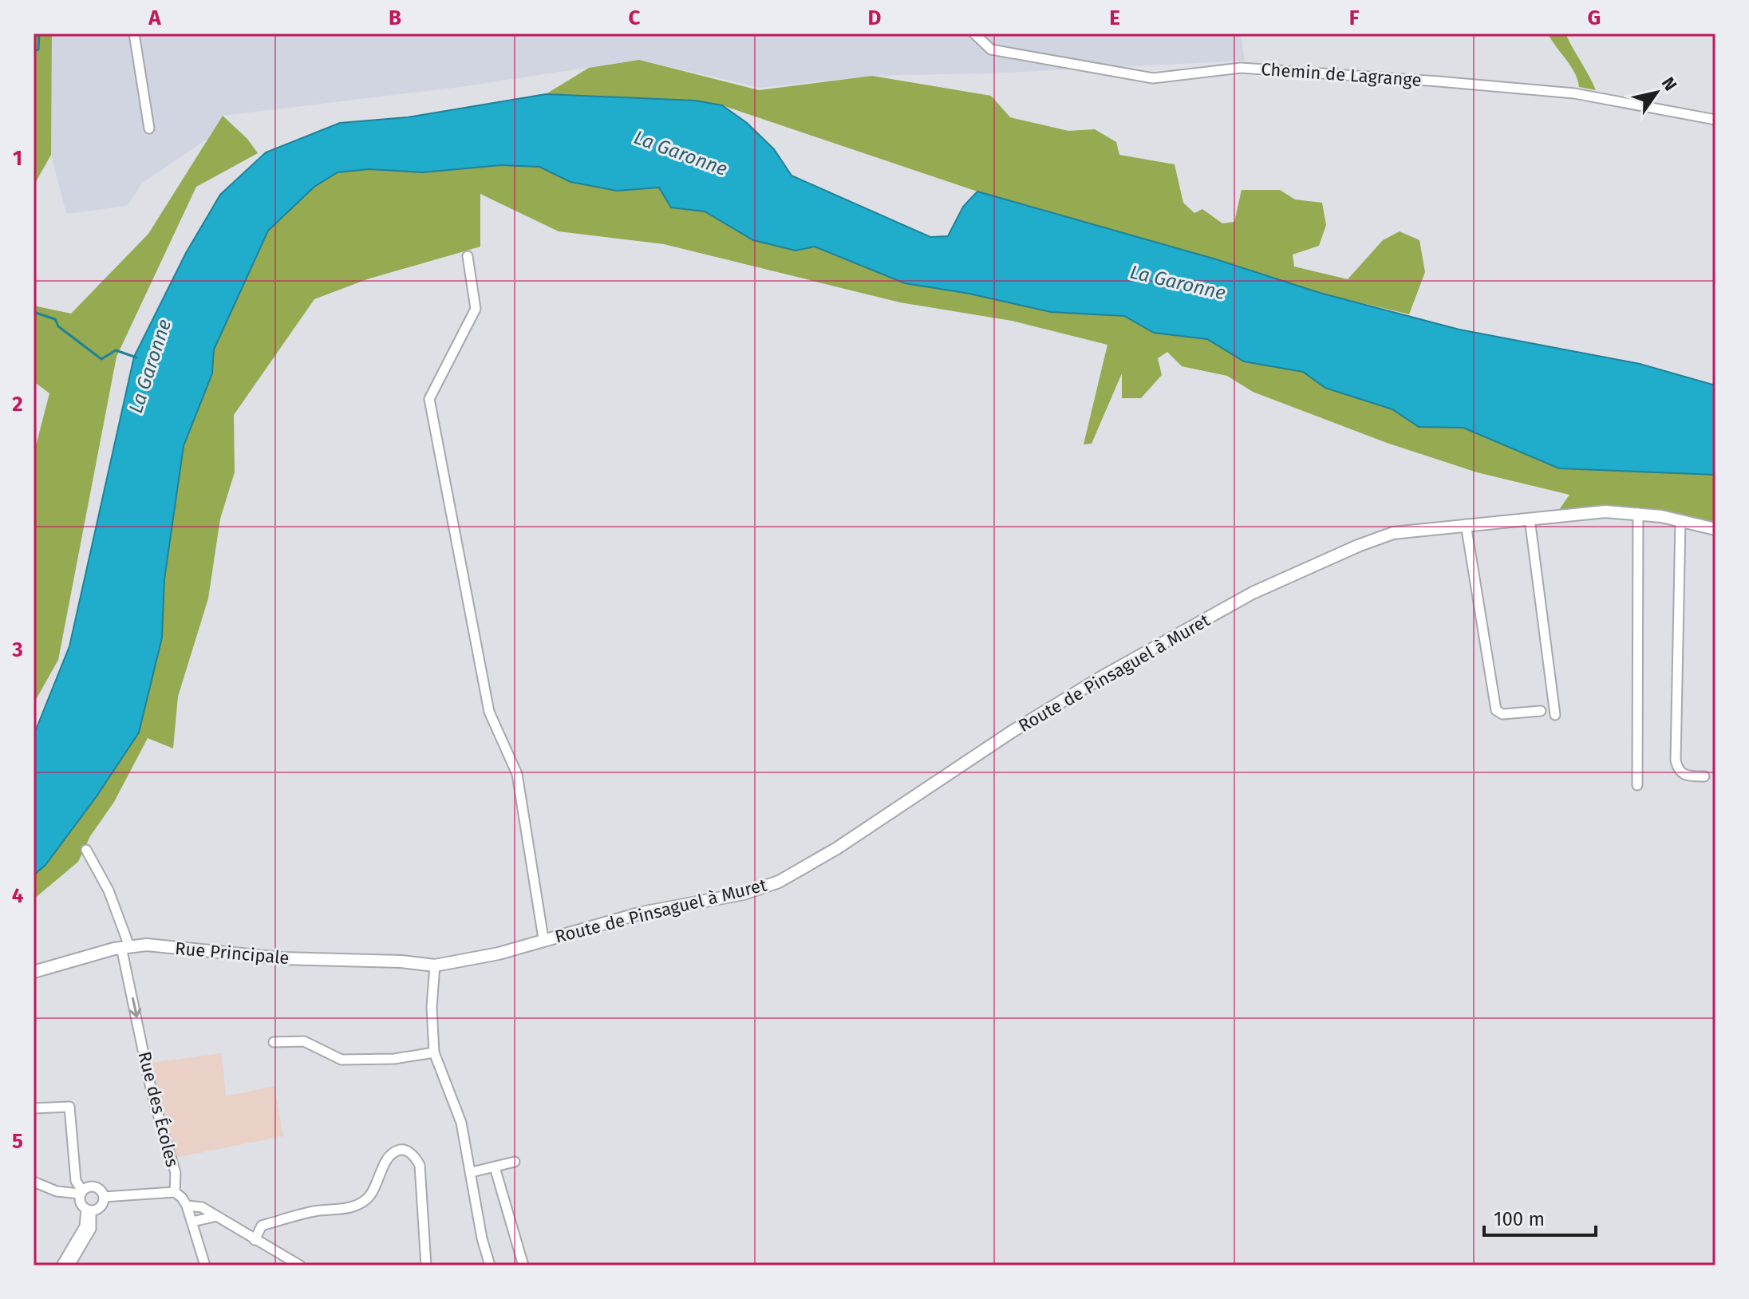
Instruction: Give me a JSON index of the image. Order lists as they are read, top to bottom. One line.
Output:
{"streets":{"street":["Chemin de Lagrange","Route de Pinsaguel à Muret","Rue Principale","Rue des Écoles"]},"crossings":[["Route de Pinsaguel à Muret","Rue Principale"],["Rue Principale","Rue des Écoles"]],"one_way":["Rue des Écoles"],"water":["La Garonne"],"scale_bar":"100 m","north":"top right","grid":{"columns":["A","B","C","D","E","F","G"],"rows":["1","2","3","4","5"]}}
